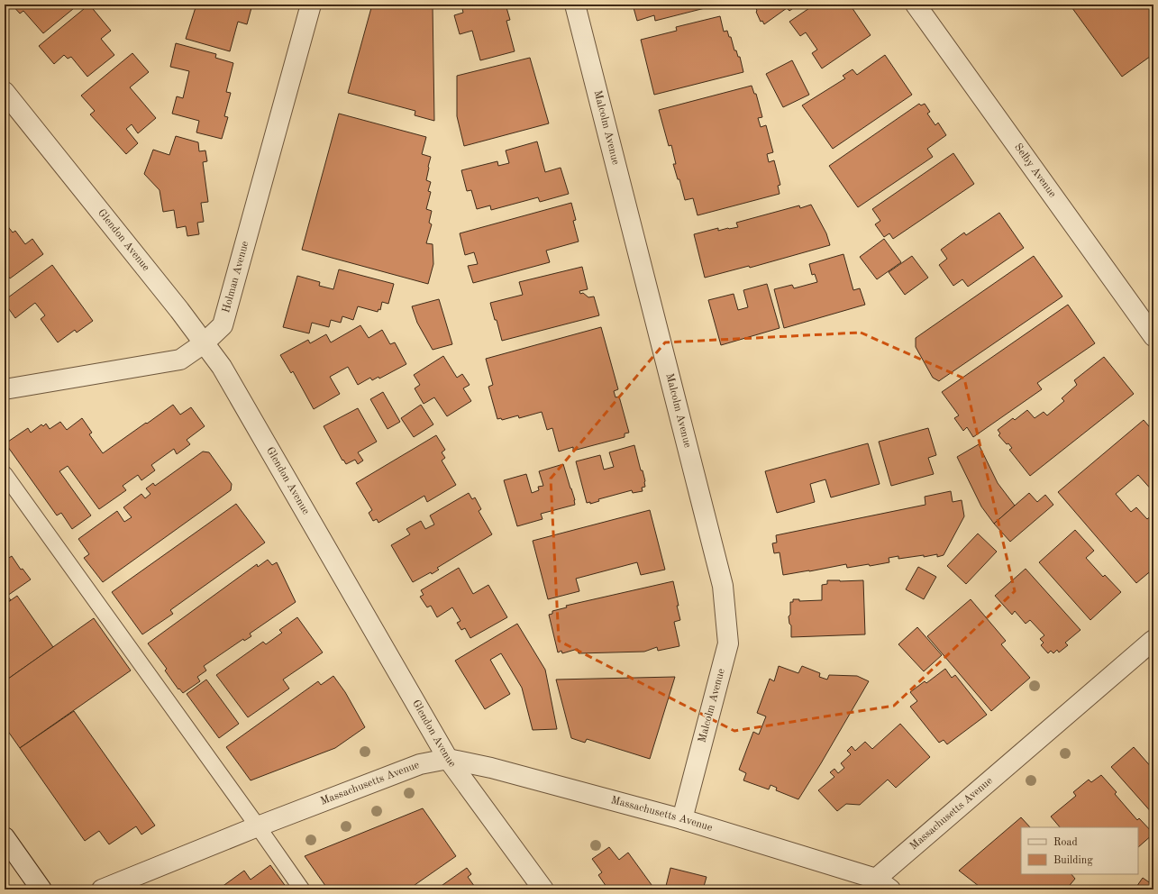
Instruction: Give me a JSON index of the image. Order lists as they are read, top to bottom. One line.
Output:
{"streets":{"street":["Malcolm Avenue","Selby Avenue","Glendon Avenue","Holman Avenue","Massachusetts Avenue"]},"crossings":[["Malcolm Avenue","Massachusetts Avenue"],["Glendon Avenue","Holman Avenue"],["Glendon Avenue","Massachusetts Avenue"]],"legend":["Road","Building"]}
